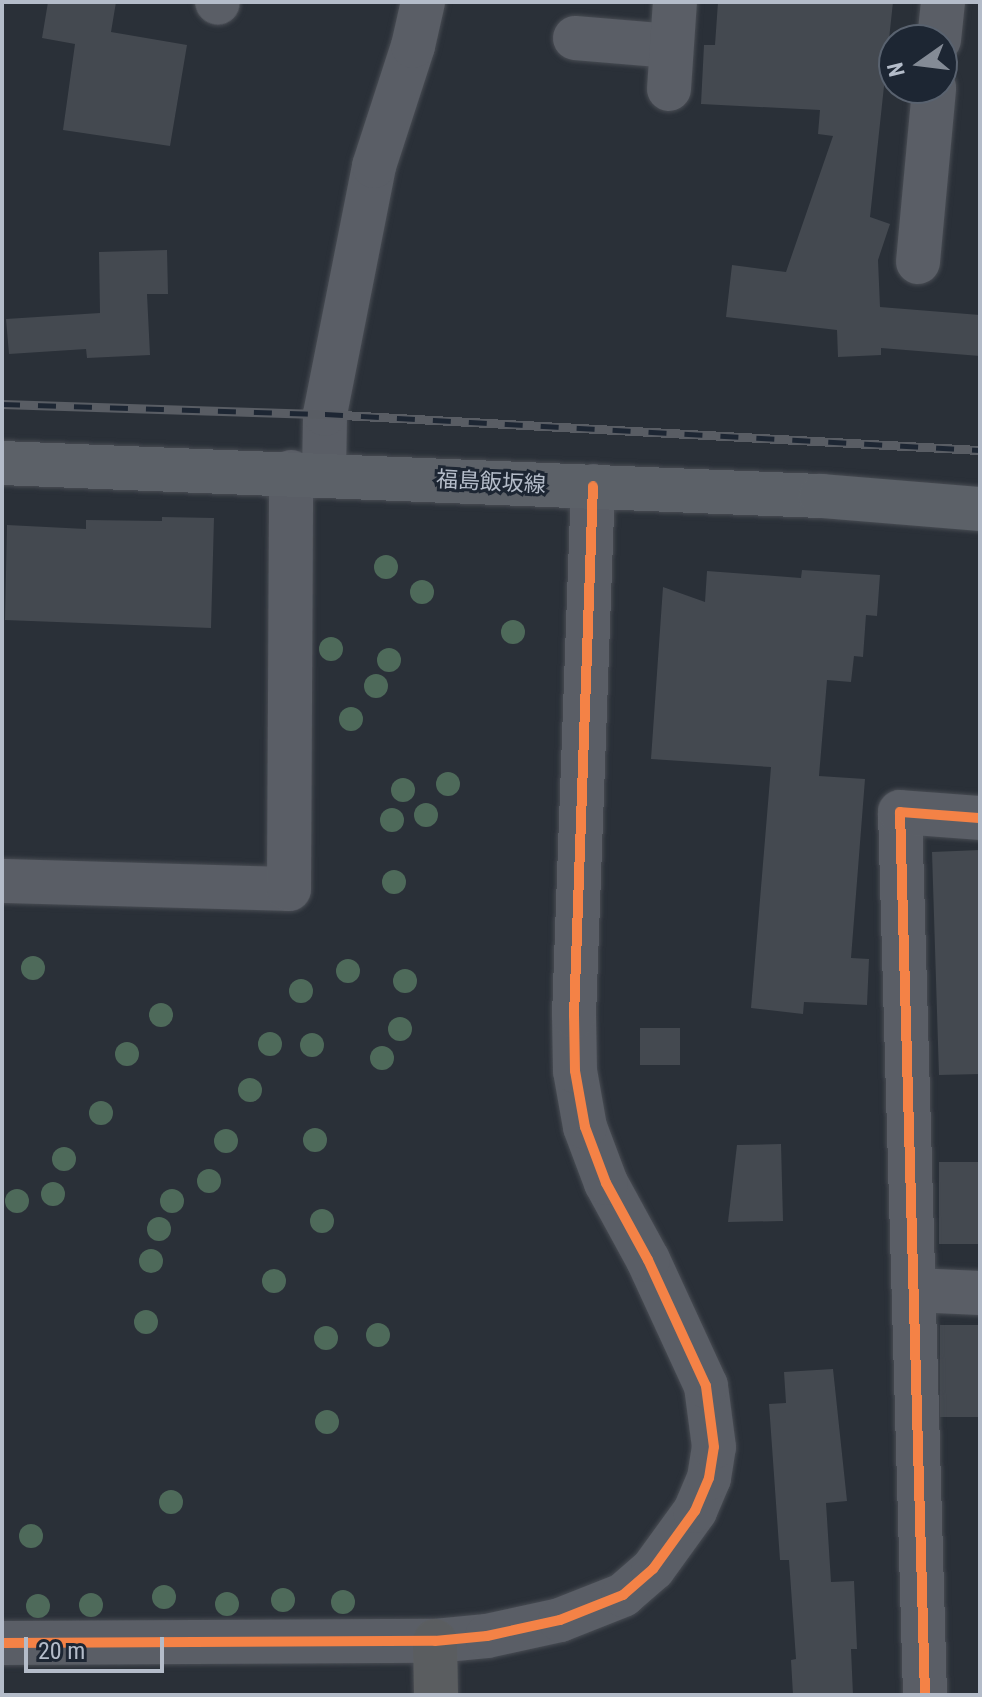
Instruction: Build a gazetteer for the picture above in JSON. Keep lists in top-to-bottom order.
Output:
{
  "streets": {
    "main road": ["福島飯坂線"]
  },
  "scale_bar": "20 m",
  "north": "left"
}
